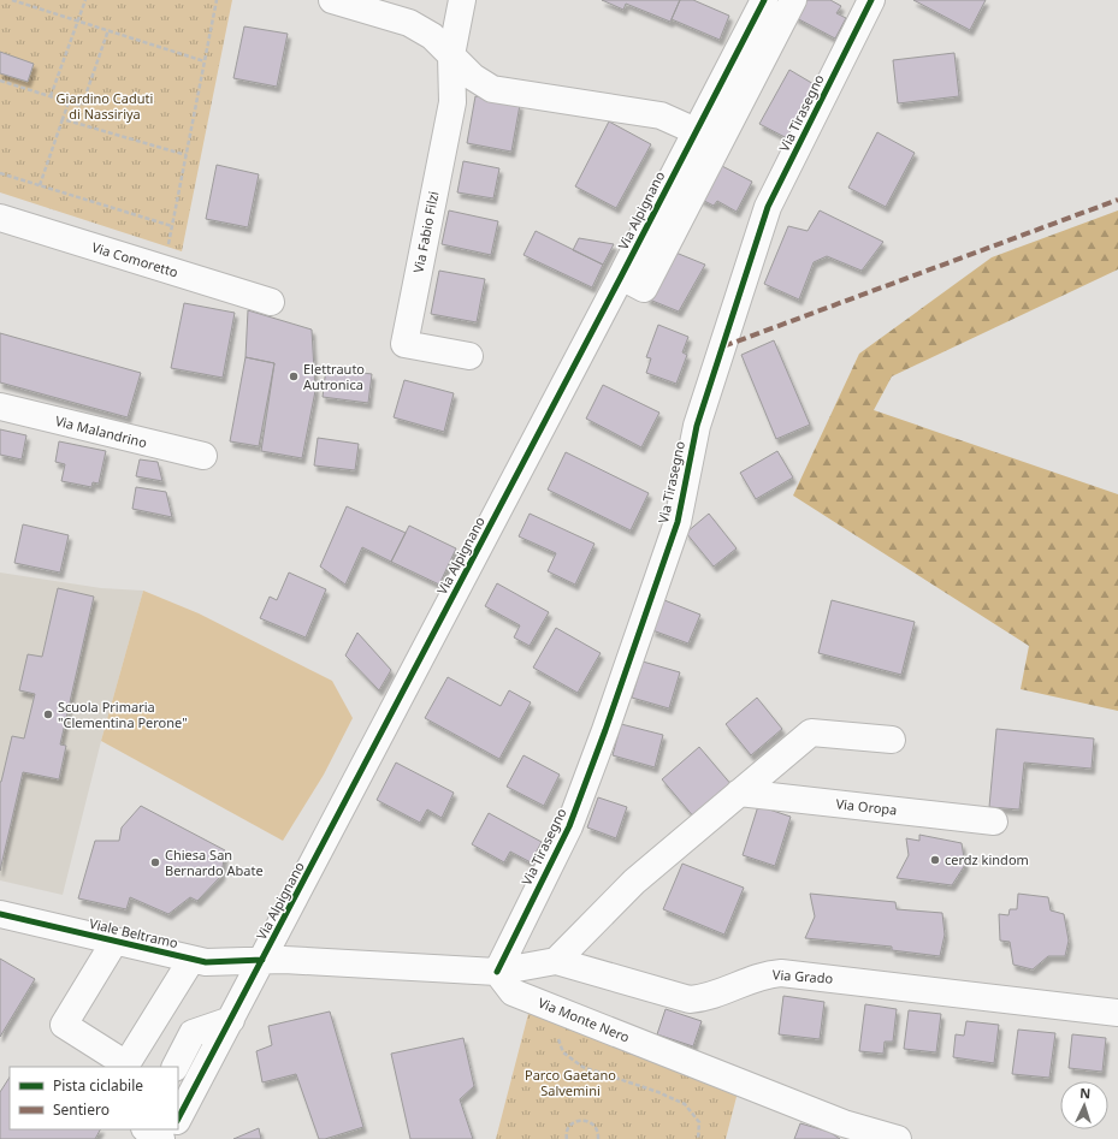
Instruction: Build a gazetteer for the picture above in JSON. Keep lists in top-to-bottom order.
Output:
{
  "streets": {
    "street": [
      "Via Tirasegno",
      "Via Alpignano",
      "Via Fabio Filzi",
      "Via Comoretto",
      "Via Malandrino",
      "Via Oropa",
      "Viale Beltramo",
      "Via Grado",
      "Via Monte Nero"
    ]
  },
  "crossings": [
    ["Via Tirasegno", "Via Grado"],
    ["Via Tirasegno", "Via Monte Nero"],
    ["Via Alpignano", "Viale Beltramo"],
    ["Via Grado", "Via Monte Nero"]
  ],
  "parks": ["Giardino Caduti di Nassiriya", "Parco Gaetano Salvemini"],
  "places": [
    "Elettrauto Autronica",
    "Scuola Primaria \"Clementina Perone\"",
    "cerdz kindom",
    "Chiesa San Bernardo Abate"
  ],
  "legend": ["Pista ciclabile", "Sentiero"],
  "north": "top"
}
